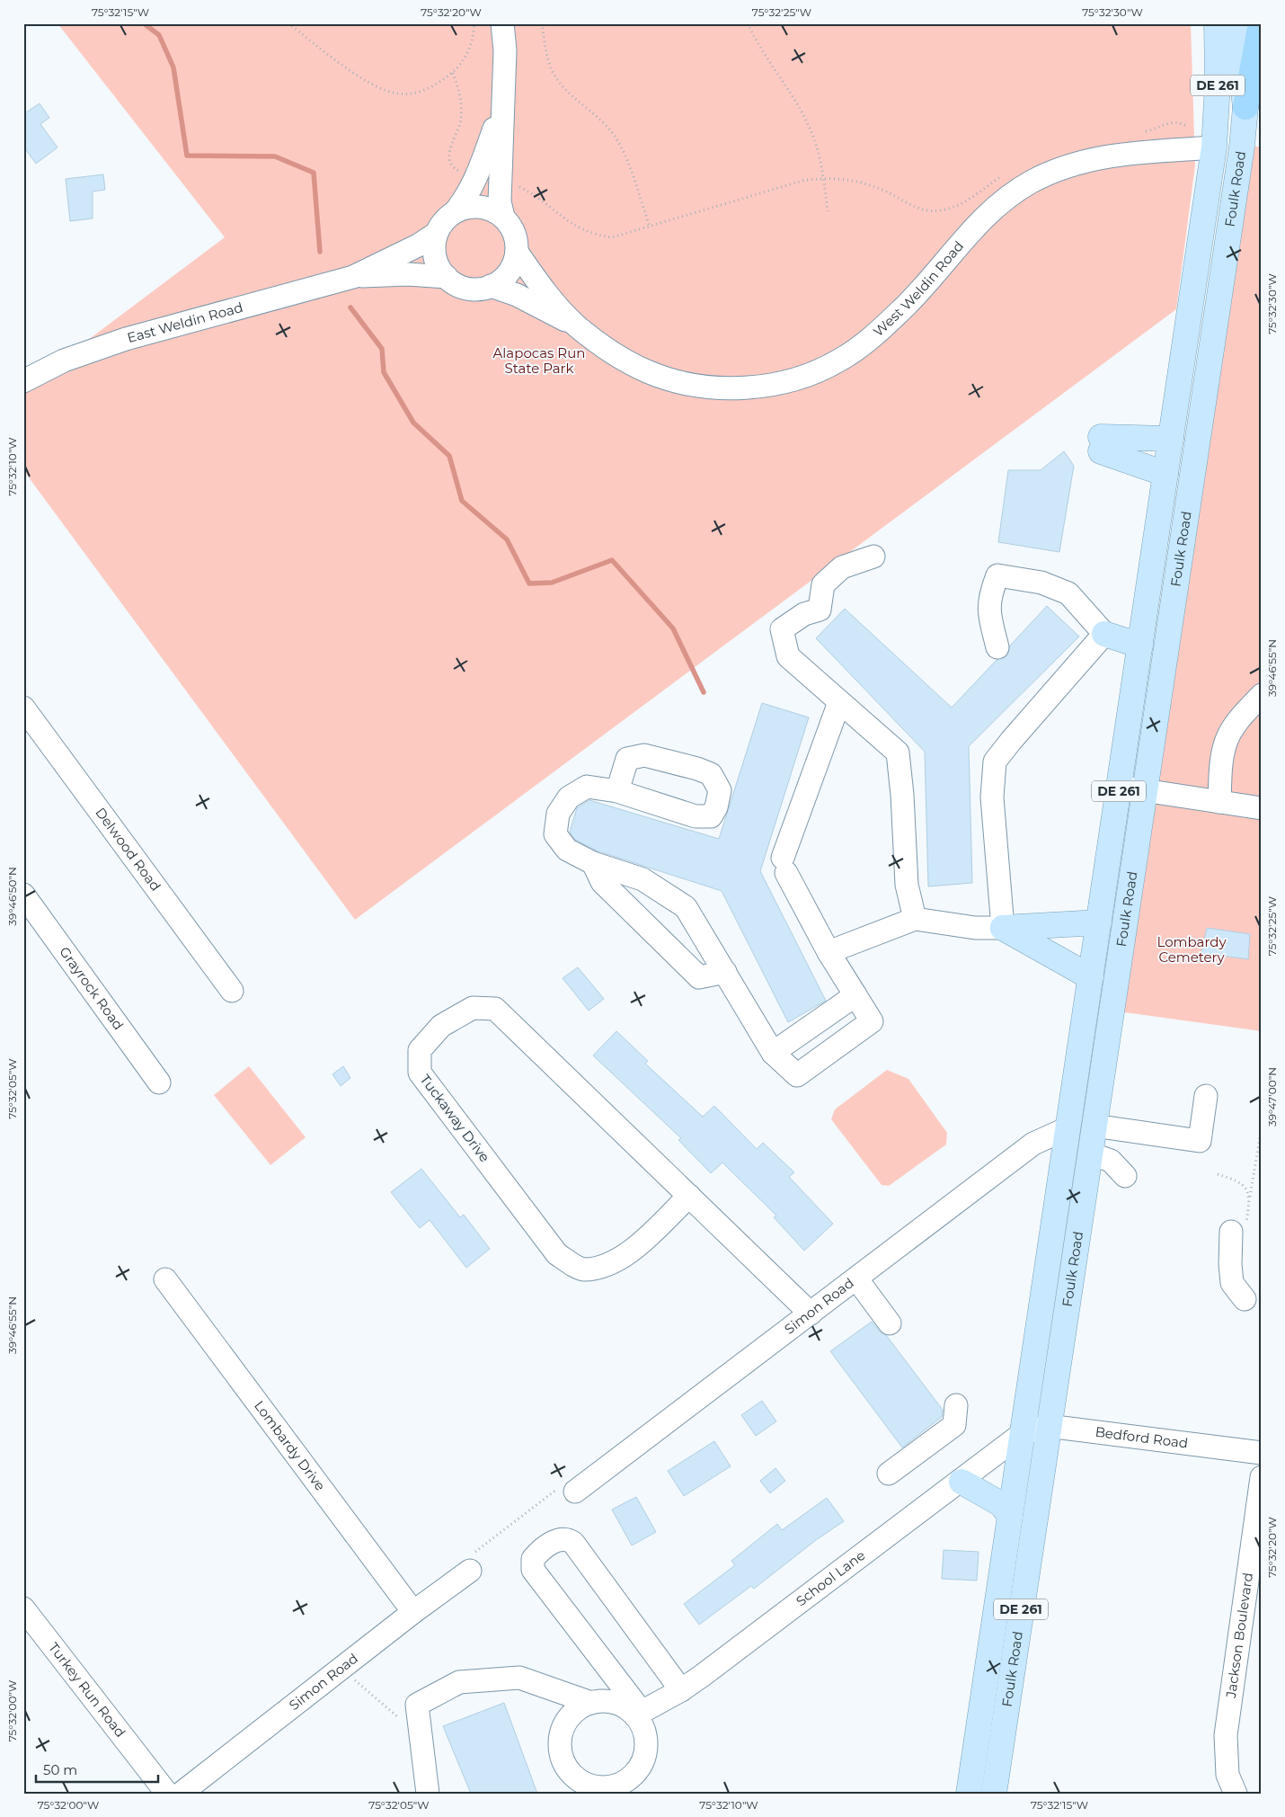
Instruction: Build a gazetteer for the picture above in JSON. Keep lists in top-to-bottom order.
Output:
{
  "streets": {
    "main road": ["DE 261", "Foulk Road", "West Weldin Road"],
    "street": [
      "East Weldin Road",
      "Delwood Road",
      "Grayrock Road",
      "Tuckaway Drive",
      "Simon Road",
      "Bedford Road",
      "Lombardy Drive",
      "School Lane",
      "Jackson Boulevard",
      "Turkey Run Road"
    ]
  },
  "crossings": [
    ["Foulk Road", "West Weldin Road"],
    ["Foulk Road", "Simon Road"],
    ["Foulk Road", "Bedford Road"],
    ["Foulk Road", "School Lane"],
    ["West Weldin Road", "East Weldin Road"],
    ["Tuckaway Drive", "Simon Road"],
    ["Simon Road", "Lombardy Drive"],
    ["Bedford Road", "School Lane"]
  ],
  "parks": ["Alapocas Run State Park", "Lombardy Cemetery"],
  "scale_bar": "50 m",
  "coordinates": [
    "75°32'15\"W",
    "75°32'20\"W",
    "75°32'25\"W",
    "75°32'30\"W",
    "75°32'10\"W",
    "39°46'55\"N",
    "39°46'50\"N",
    "75°32'05\"W",
    "39°47'00\"N",
    "75°32'00\"W"
  ]
}
